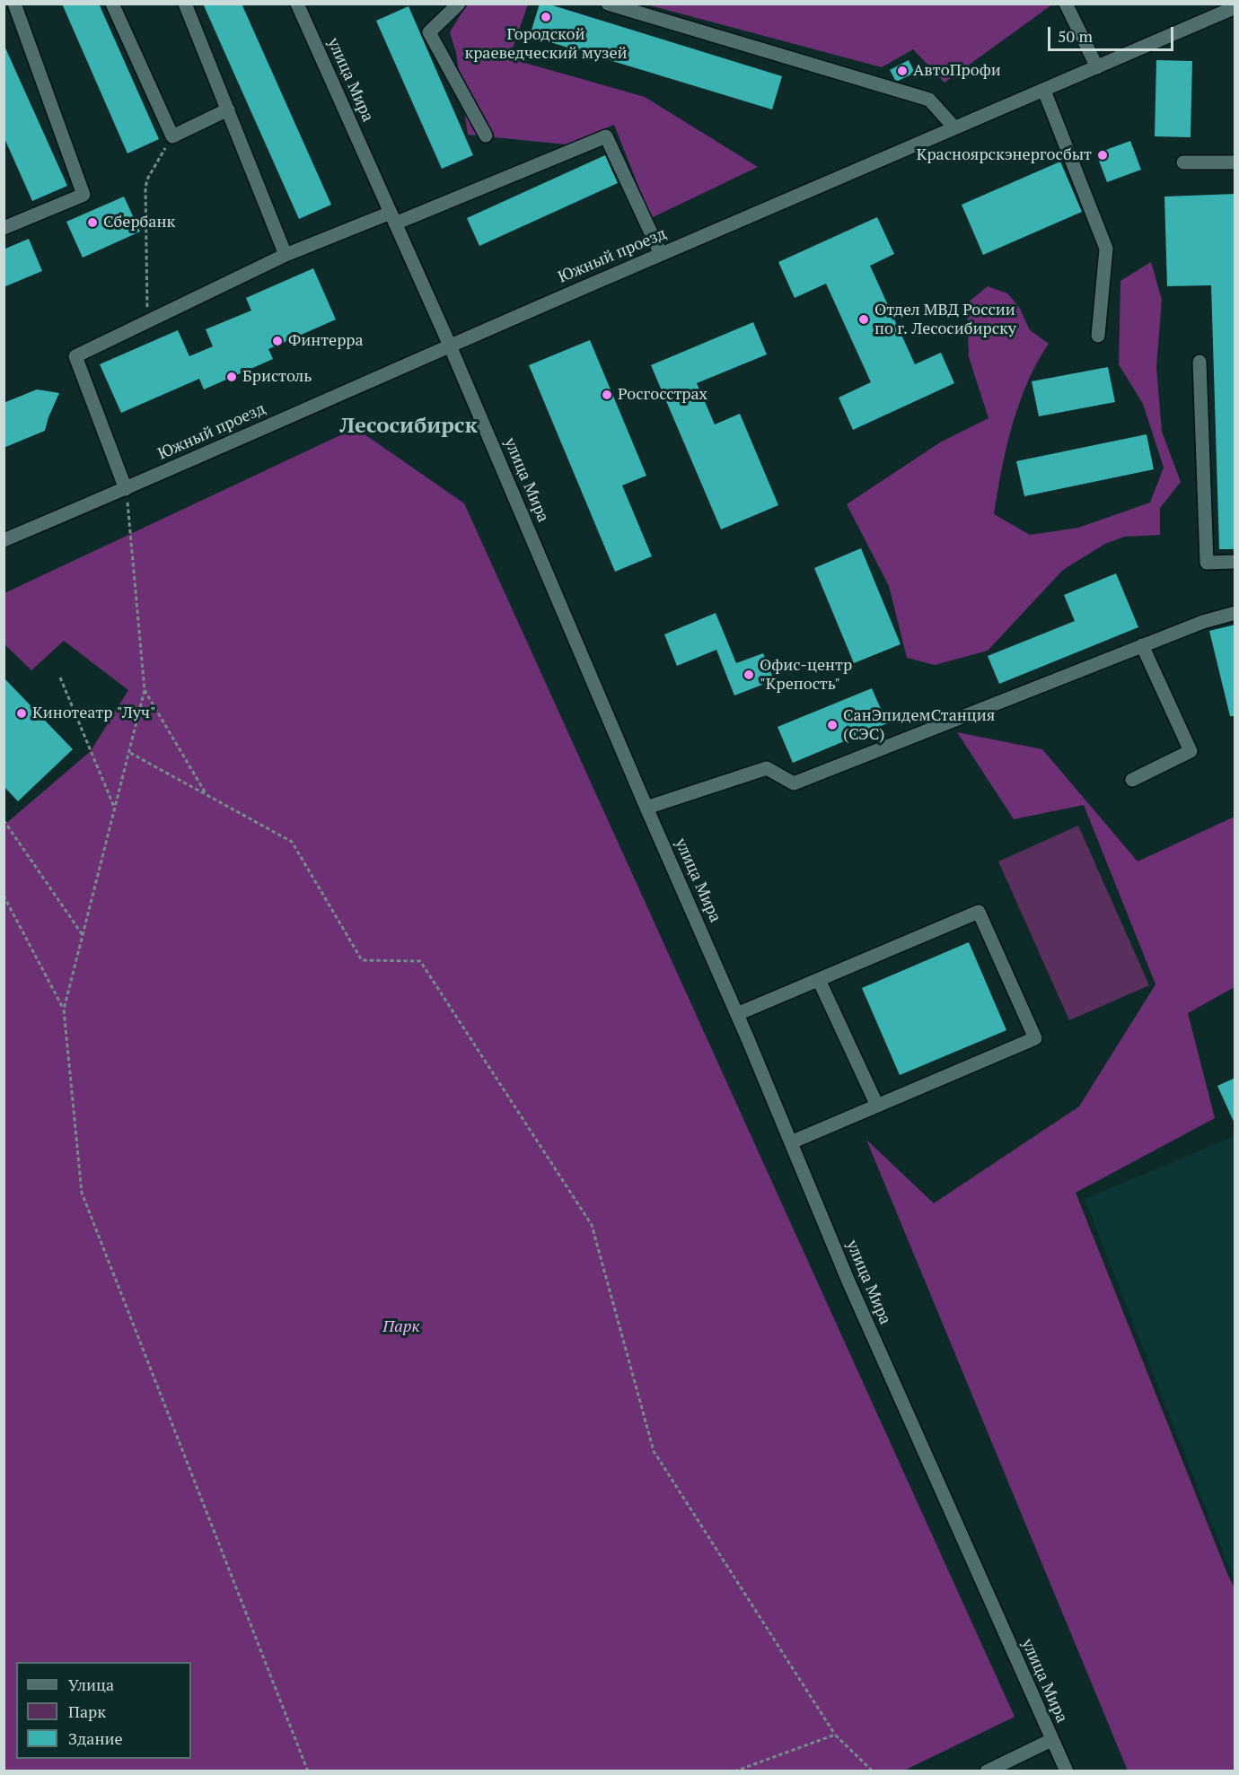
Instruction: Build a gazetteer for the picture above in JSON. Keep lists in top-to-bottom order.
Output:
{
  "streets": {
    "street": ["улица Мира", "Южный проезд"]
  },
  "crossings": [
    ["улица Мира", "Южный проезд"]
  ],
  "districts": ["Лесосибирск"],
  "parks": ["Парк"],
  "places": [
    "Городской краеведческий музей",
    "АвтоПрофи",
    "Красноярскэнергосбыт",
    "Сбербанк",
    "Отдел МВД России по г. Лесосибирску",
    "Финтерра",
    "Бристоль",
    "Росгосстрах",
    "Офис-центр \"Крепость\"",
    "Кинотеатр \"Луч\"",
    "СанЭпидемСтанция (СЭС)"
  ],
  "legend": ["Улица", "Парк", "Здание"],
  "scale_bar": "50 m"
}
